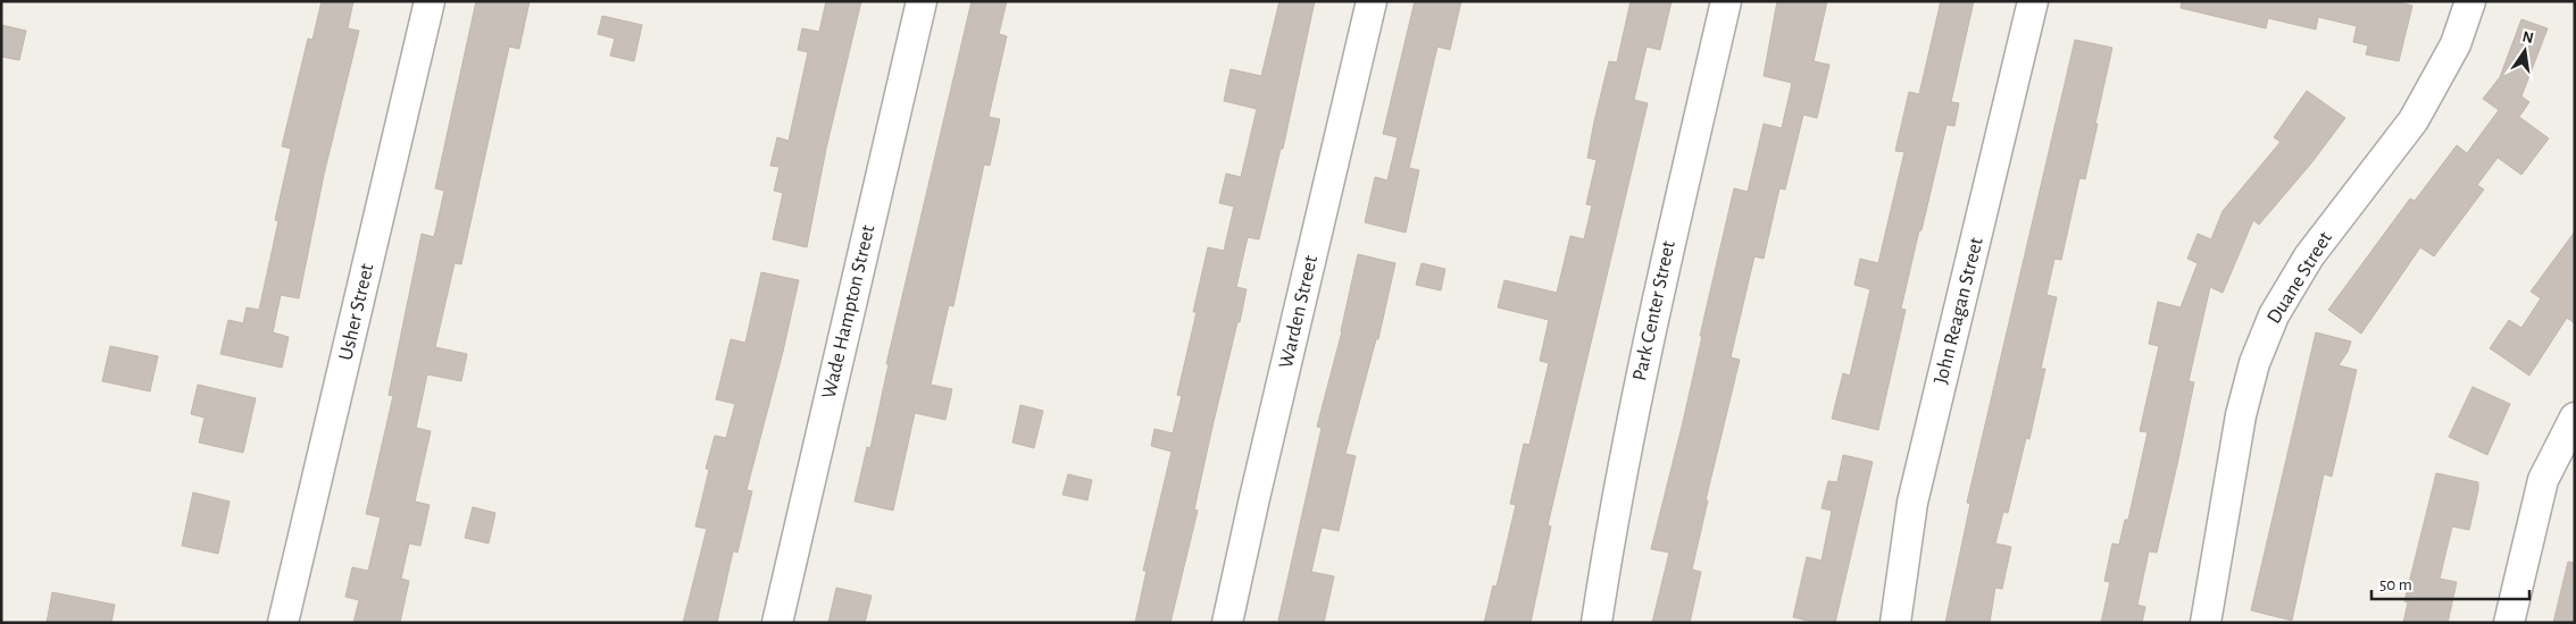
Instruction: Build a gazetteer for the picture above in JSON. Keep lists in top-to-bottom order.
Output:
{
  "streets": {
    "street": [
      "Duane Street",
      "Park Center Street",
      "John Reagan Street",
      "Usher Street",
      "Wade Hampton Street",
      "Warden Street"
    ]
  },
  "scale_bar": "50 m",
  "north": "top"
}
